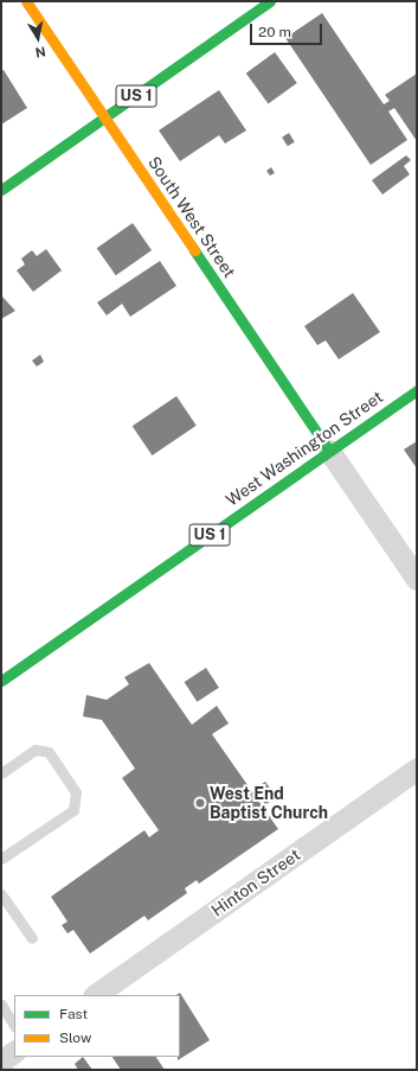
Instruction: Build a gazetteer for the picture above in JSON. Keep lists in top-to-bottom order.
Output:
{
  "streets": {
    "main road": ["US 1", "South West Street", "West Washington Street"],
    "street": ["Hinton Street"]
  },
  "crossings": [
    ["US 1", "South West Street"],
    ["South West Street", "West Washington Street"]
  ],
  "places": ["West End Baptist Church"],
  "legend": ["Fast", "Slow"],
  "scale_bar": "20 m",
  "north": "bottom"
}
